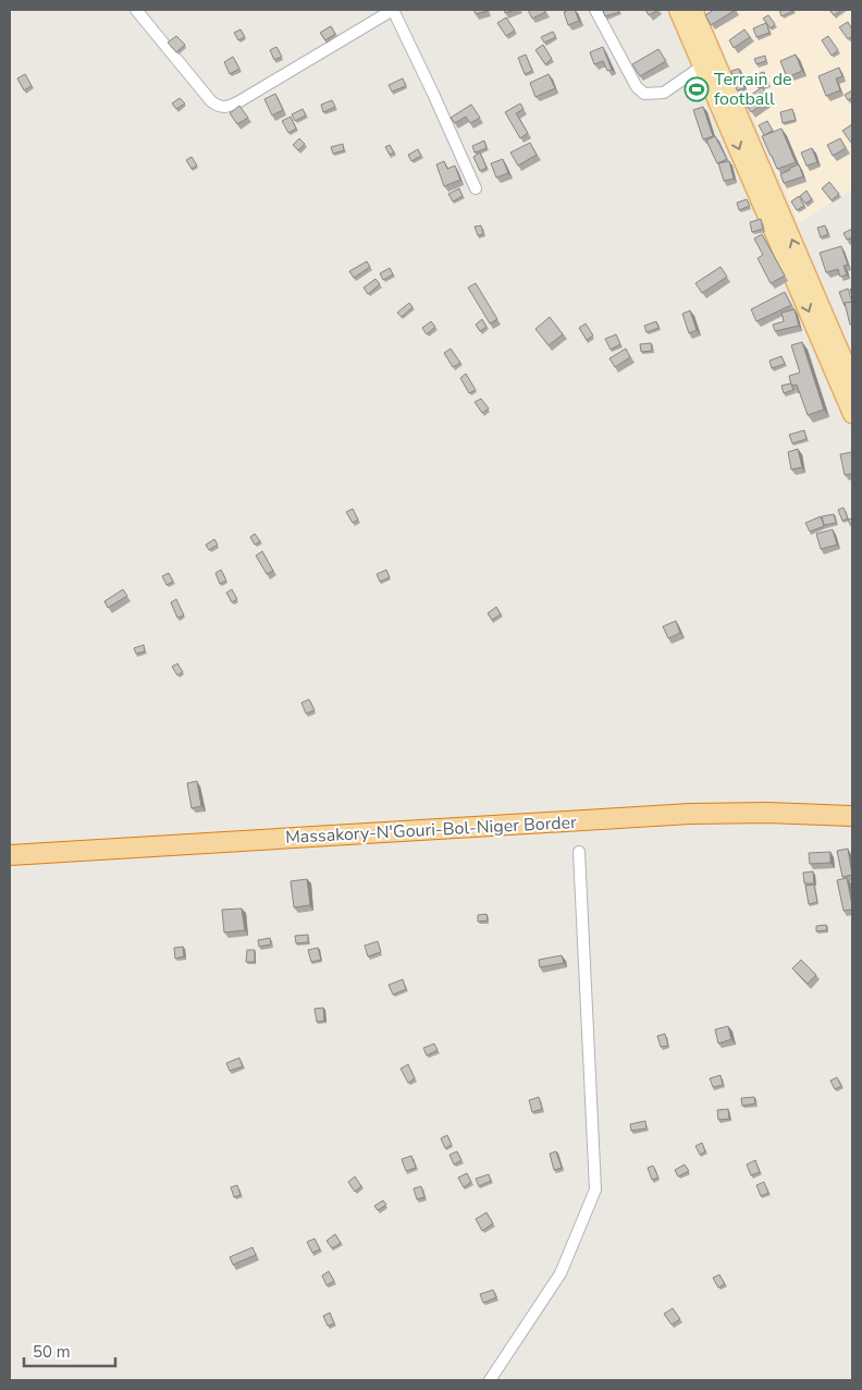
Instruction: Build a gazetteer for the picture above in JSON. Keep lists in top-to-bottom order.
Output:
{
  "streets": {
    "highway": ["Massakory-N'Gouri-Bol-Niger Border"]
  },
  "places": {
    "sports": ["Terrain de football"]
  },
  "scale_bar": "50 m"
}
